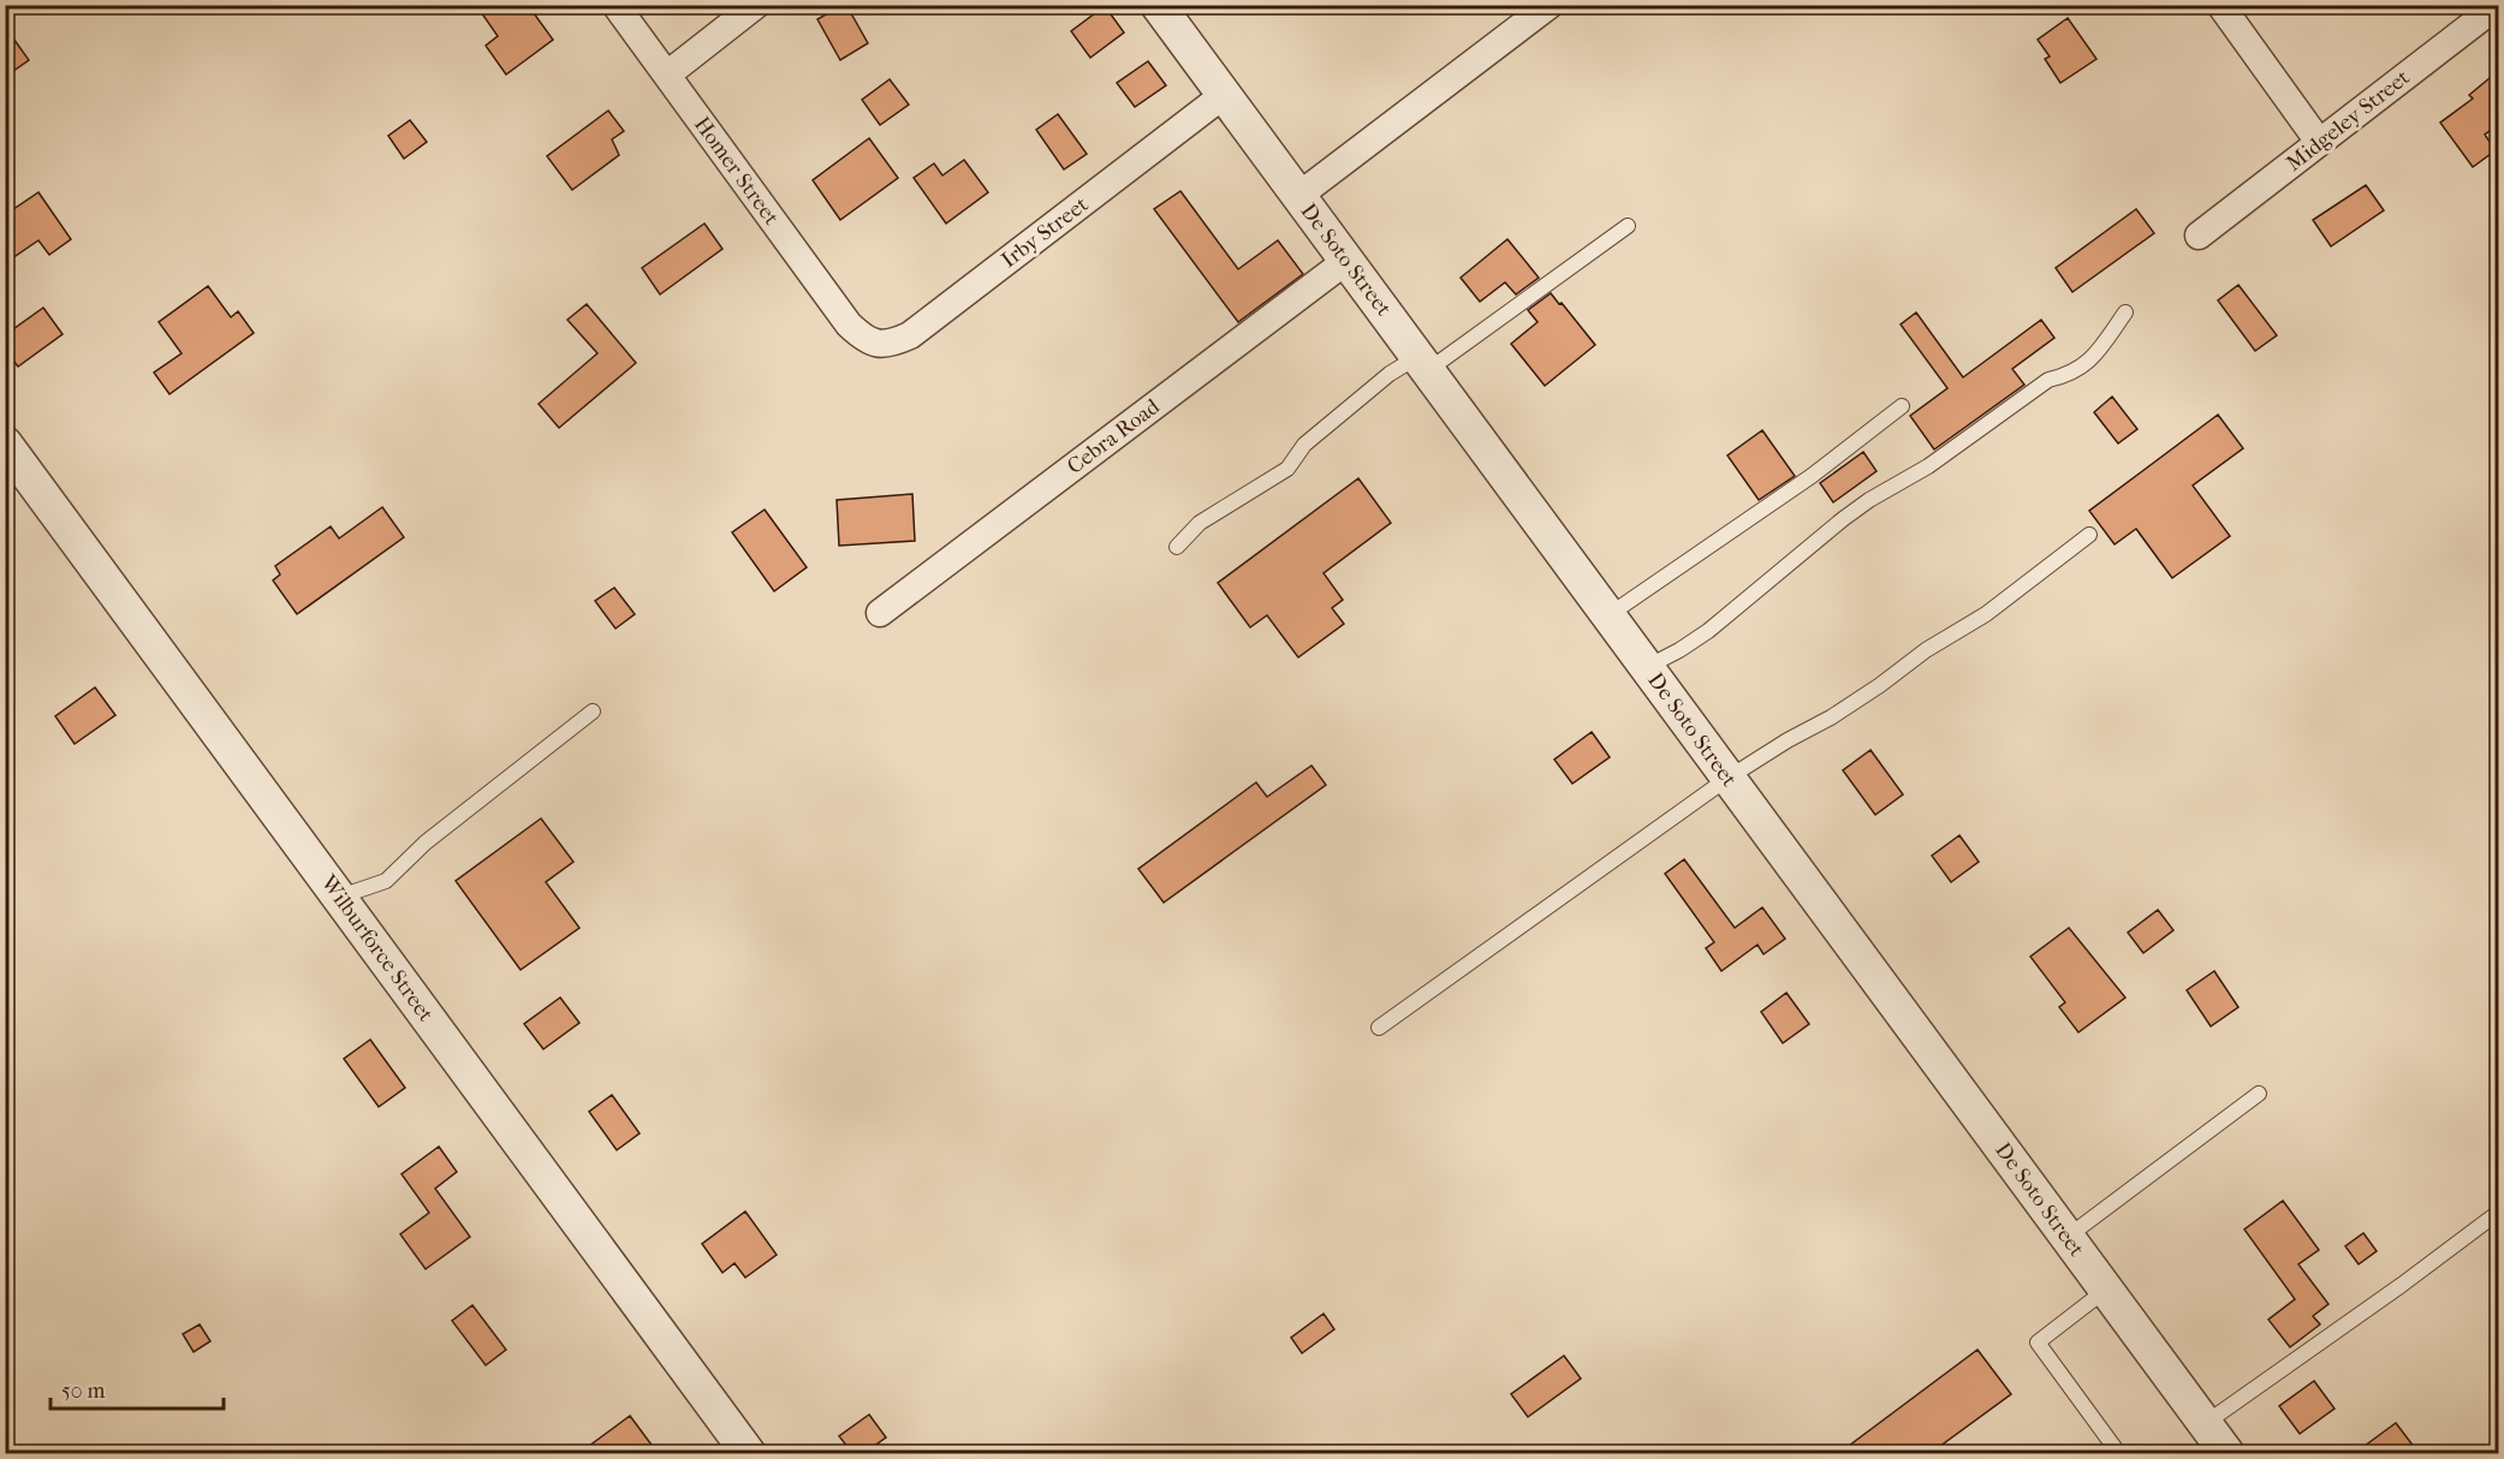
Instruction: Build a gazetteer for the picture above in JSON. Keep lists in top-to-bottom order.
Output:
{
  "streets": {
    "street": [
      "Midgeley Street",
      "Homer Street",
      "Irby Street",
      "De Soto Street",
      "Cebra Road",
      "Wilburforce Street"
    ]
  },
  "crossings": [
    ["Homer Street", "Irby Street"],
    ["Irby Street", "De Soto Street"],
    ["De Soto Street", "Cebra Road"]
  ],
  "scale_bar": "50 m"
}
